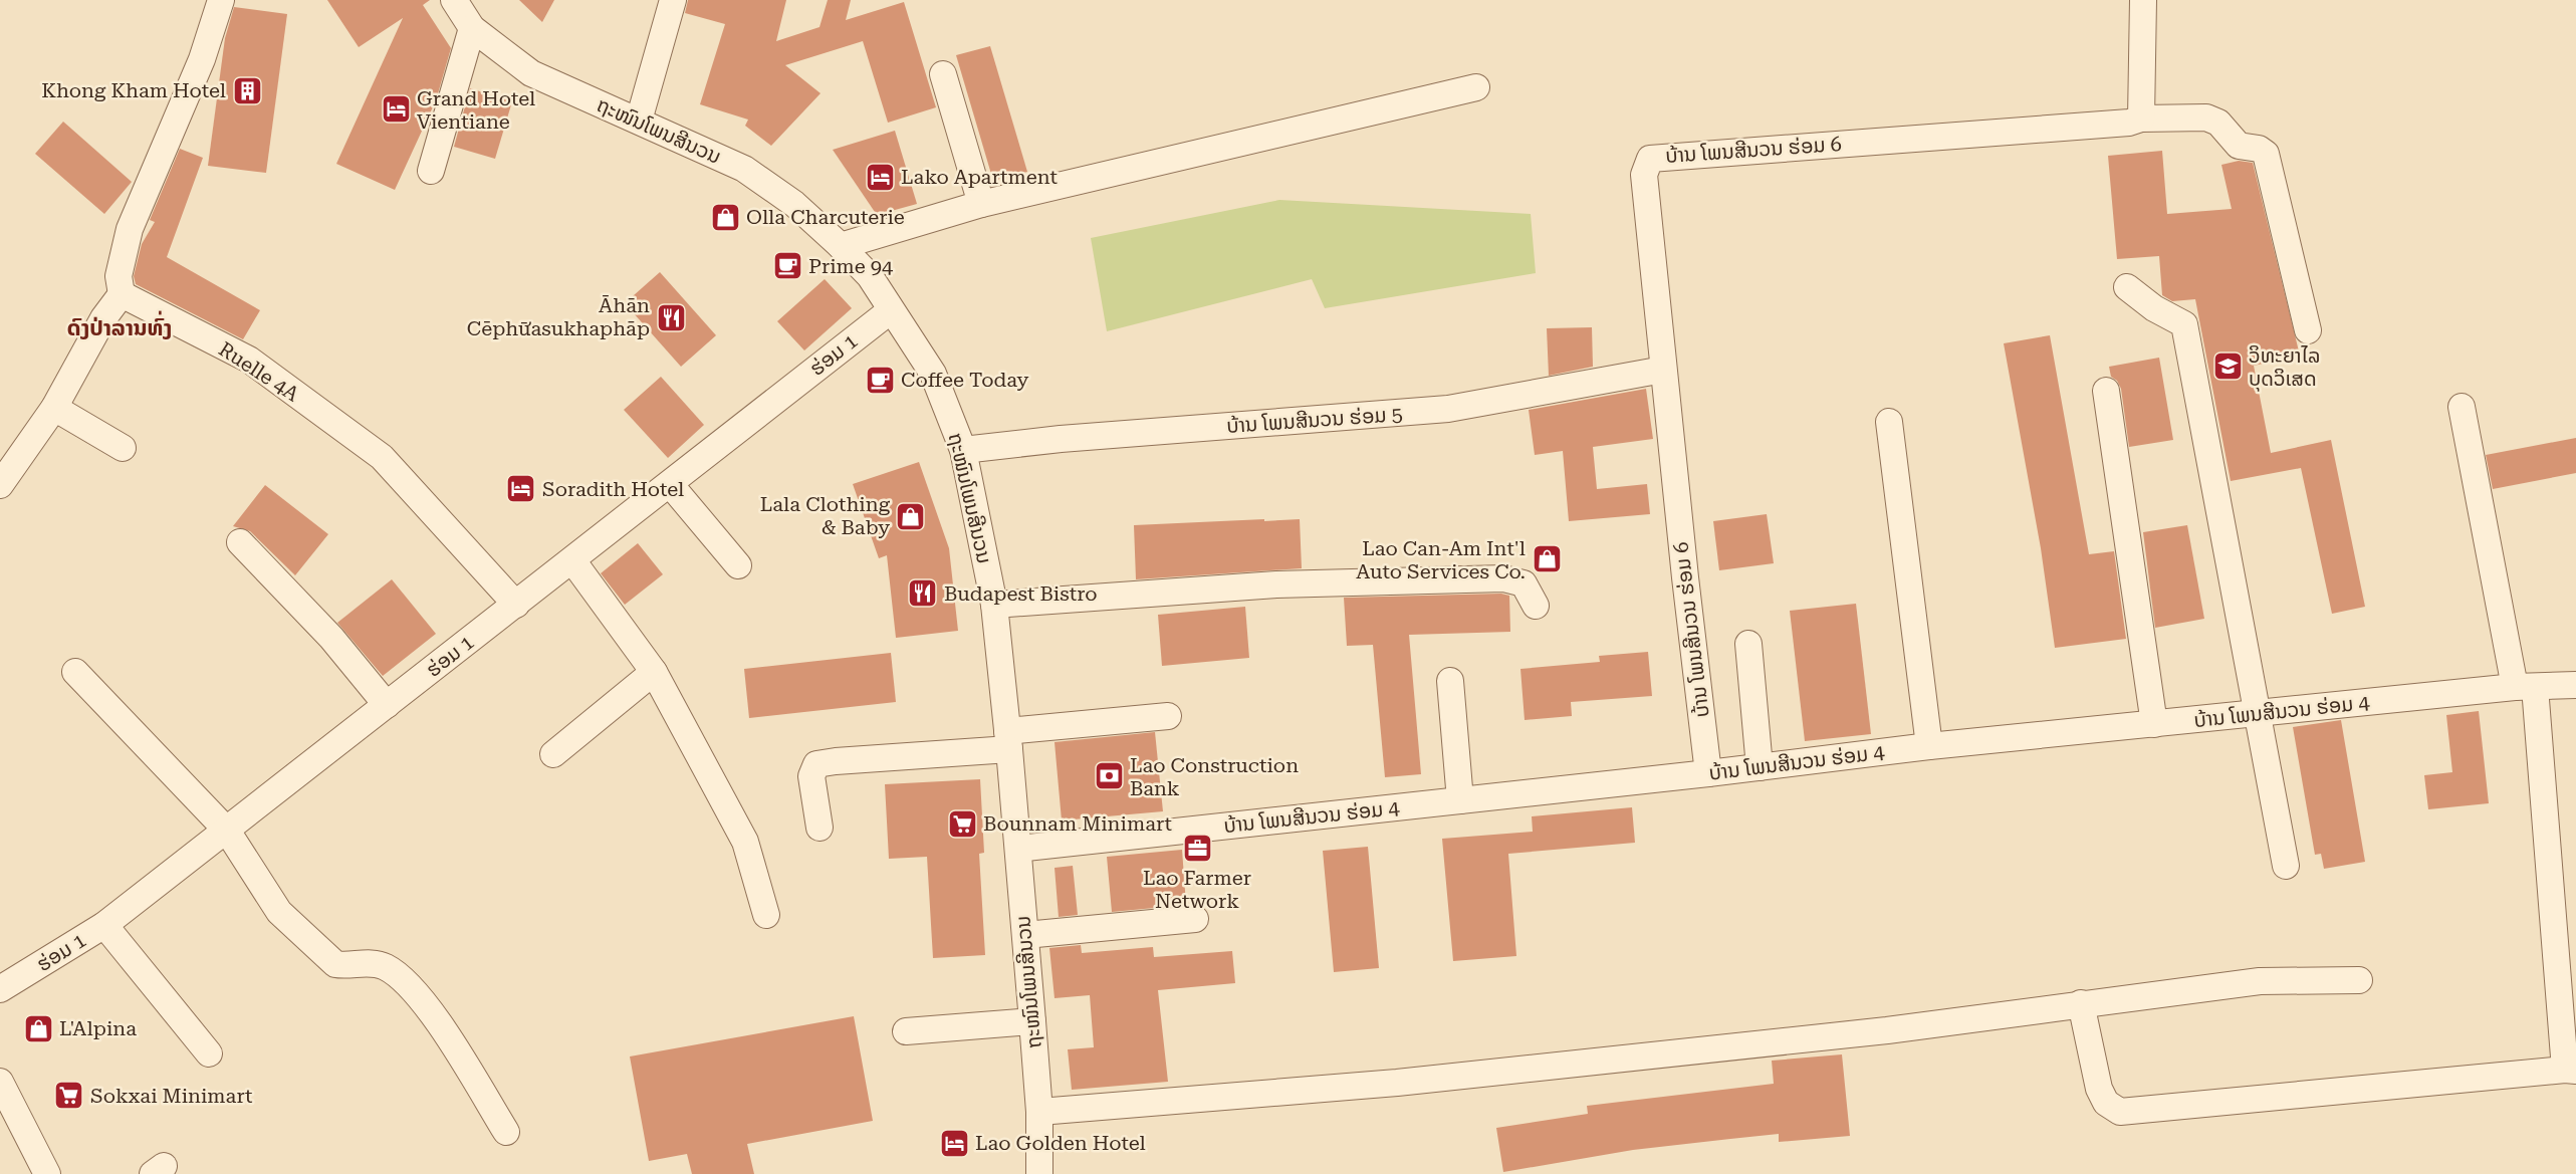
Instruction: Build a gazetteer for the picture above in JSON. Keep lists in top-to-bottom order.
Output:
{
  "streets": {
    "street": [
      "ຖະໜົນໂພນສີນວນ",
      "ບ້ານ ໂພນສີນວນ ຮ່ອມ 6",
      "ຮ່ອມ 1",
      "Ruelle 4A",
      "ບ້ານ ໂພນສີນວນ ຮ່ອມ 5",
      "ບ້ານ ໂພນສີນວນ ຮ່ອມ 4"
    ]
  },
  "crossings": [
    ["ຖະໜົນໂພນສີນວນ", "ຮ່ອມ 1"],
    ["ຖະໜົນໂພນສີນວນ", "ບ້ານ ໂພນສີນວນ ຮ່ອມ 5"],
    ["ຖະໜົນໂພນສີນວນ", "ບ້ານ ໂພນສີນວນ ຮ່ອມ 4"],
    ["ບ້ານ ໂພນສີນວນ ຮ່ອມ 6", "ບ້ານ ໂພນສີນວນ ຮ່ອມ 5"],
    ["ບ້ານ ໂພນສີນວນ ຮ່ອມ 6", "ບ້ານ ໂພນສີນວນ ຮ່ອມ 4"],
    ["ຮ່ອມ 1", "Ruelle 4A"]
  ],
  "districts": ["ດົງປ່າລານທົ່ງ"],
  "places": {
    "building": ["Khong Kham Hotel"],
    "hotel": [
      "Grand Hotel Vientiane",
      "Lako Apartment",
      "Soradith Hotel",
      "Lao Golden Hotel"
    ],
    "shop": [
      "Olla Charcuterie",
      "Lala Clothing & Baby",
      "Lao Can-Am Int'l Auto Services Co.",
      "L'Alpina"
    ],
    "cafe": ["Prime 94", "Coffee Today"],
    "restaurant": ["Āhān Cēphư̄asukhaphāp", "Budapest Bistro"],
    "school or university": ["ວິທະຍາໄລ ບຸດວິເສດ"],
    "bank": ["Lao Construction Bank"],
    "supermarket": ["Bounnam Minimart", "Sokxai Minimart"],
    "office": ["Lao Farmer Network"]
  }
}
